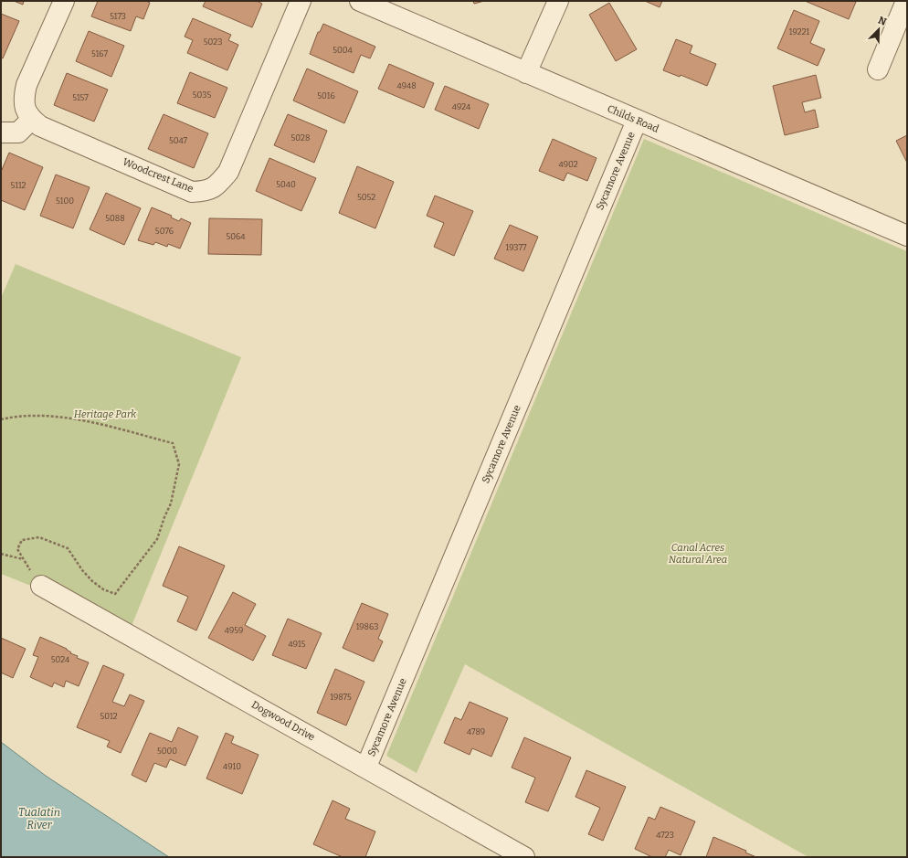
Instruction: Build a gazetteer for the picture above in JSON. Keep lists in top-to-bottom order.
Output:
{
  "streets": {
    "street": [
      "Childs Road",
      "Sycamore Avenue",
      "Woodcrest Lane",
      "Dogwood Drive"
    ]
  },
  "crossings": [
    ["Childs Road", "Sycamore Avenue"],
    ["Sycamore Avenue", "Dogwood Drive"]
  ],
  "water": ["Tualatin River"],
  "parks": ["Heritage Park", "Canal Acres Natural Area"],
  "house_numbers": [
    "5173",
    "19221",
    "5023",
    "5004",
    "5167",
    "4948",
    "5035",
    "5016",
    "5157",
    "4924",
    "5028",
    "5047",
    "4902",
    "5040",
    "5112",
    "5052",
    "5100",
    "5088",
    "5076",
    "5064",
    "19377",
    "19863",
    "4959",
    "4915",
    "5024",
    "19875",
    "5012",
    "4789",
    "5000",
    "4910",
    "4723"
  ],
  "north": "top right"
}
